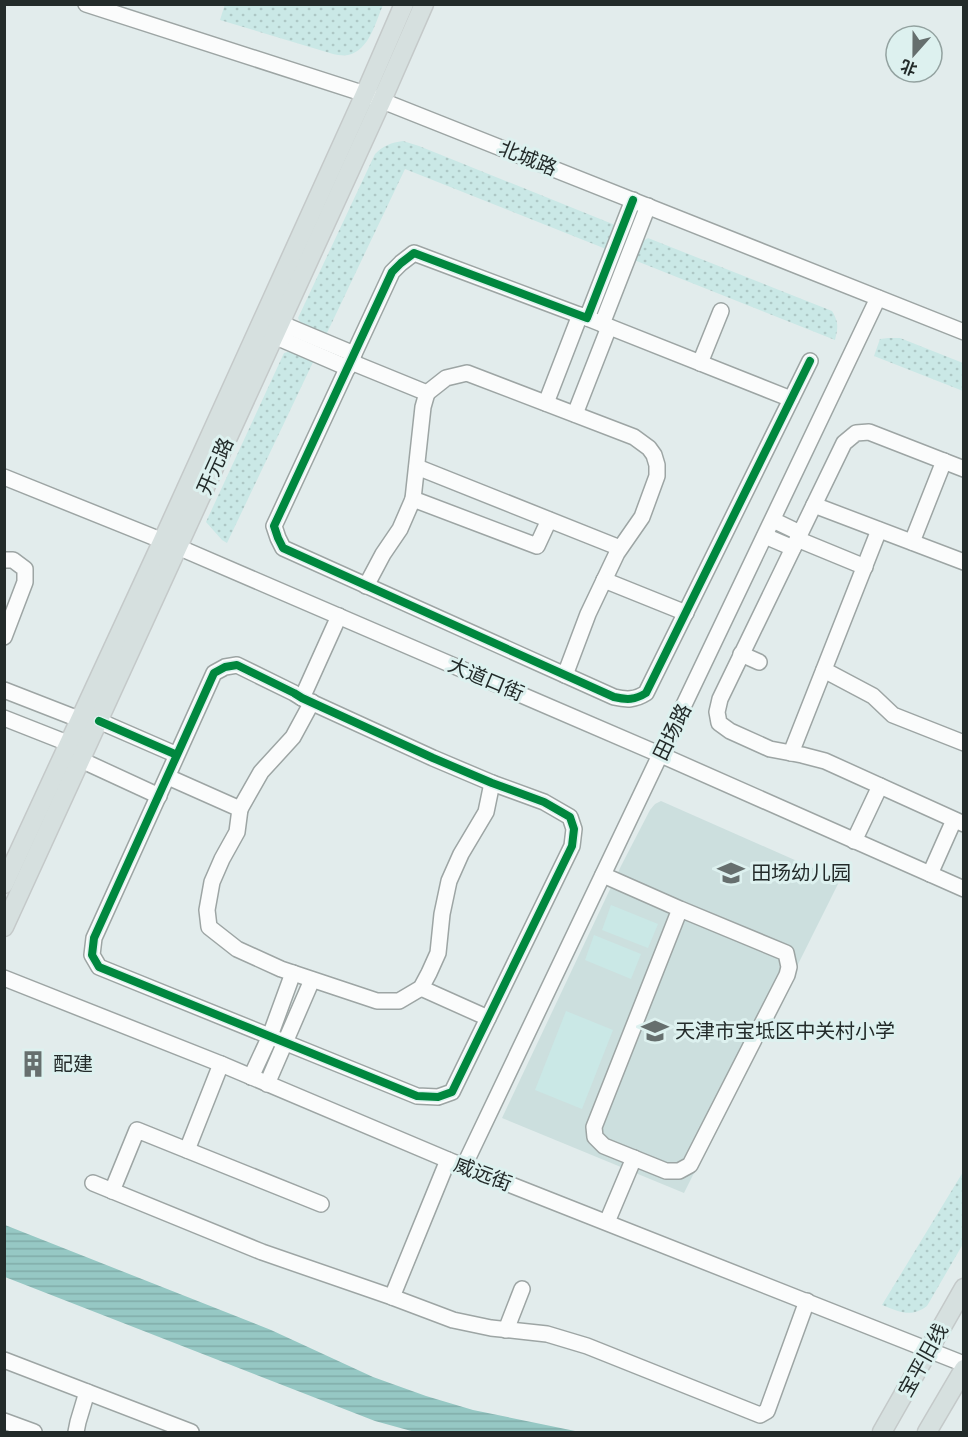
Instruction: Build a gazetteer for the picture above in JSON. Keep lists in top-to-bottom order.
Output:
{
  "streets": {
    "main road": ["开元路", "宝平旧线"],
    "street": [
      "北城路",
      "大道口街",
      "田场路",
      "威远街"
    ]
  },
  "crossings": [
    ["北城路", "开元路"],
    ["北城路", "田场路"],
    ["开元路", "大道口街"],
    ["大道口街", "田场路"],
    ["田场路", "威远街"],
    ["威远街", "宝平旧线"]
  ],
  "places": {
    "school or university": ["田场幼儿园", "天津市宝坻区中关村小学"],
    "building": ["配建"]
  },
  "north": "bottom"
}
